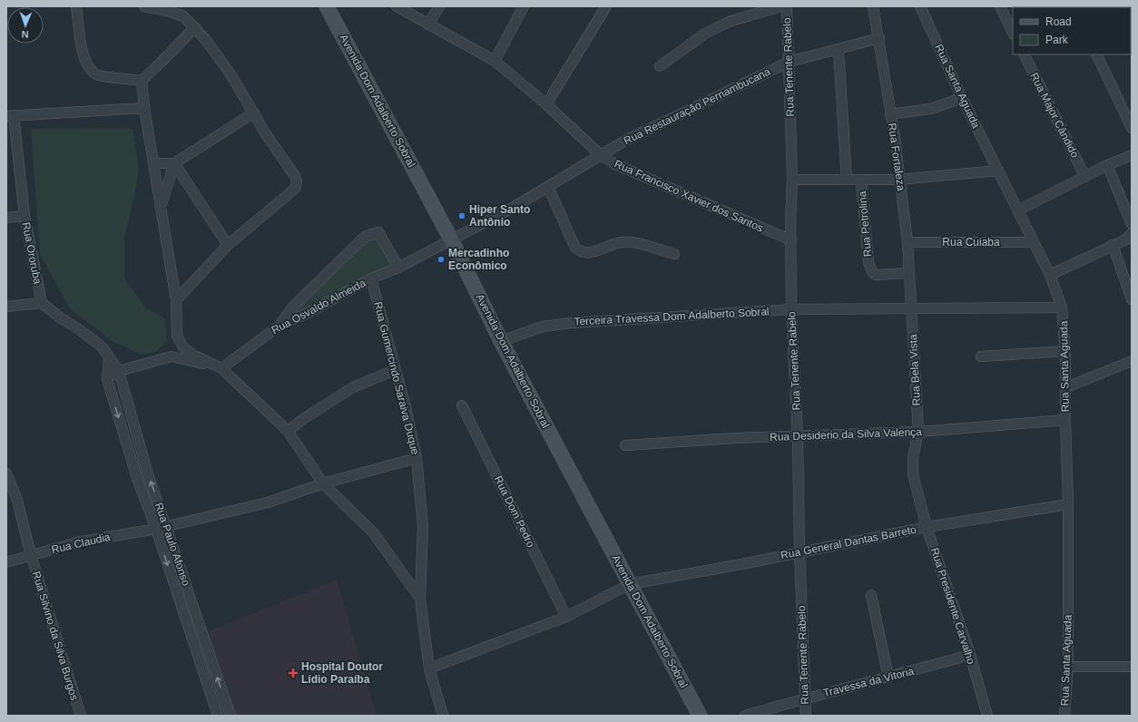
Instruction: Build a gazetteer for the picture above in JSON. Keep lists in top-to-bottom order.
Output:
{
  "streets": {
    "main road": ["Avenida Dom Adalberto Sobral"],
    "street": [
      "Rua Tenente Rabelo",
      "Rua Santa Aguada",
      "Rua Restauração Pernambucana",
      "Rua Major Cândido",
      "Rua Fortaleza",
      "Rua Francisco Xavier dos Santos",
      "Rua Petrolina",
      "Rua Cuiaba",
      "Rua Ororuba",
      "Rua Osvaldo Almeida",
      "Terceira Travessa Dom Adalberto Sobral",
      "Rua Bela Vista",
      "Rua Gumercindo Saraiva Duque",
      "Rua Desiderio da Silva Valença",
      "Rua Dom Pedro",
      "Rua General Dantas Barreto",
      "Rua Claudia",
      "Rua Paulo Afonso",
      "Rua Presidente Carvalho",
      "Rua Silvino da Silva Burgos",
      "Travessa da Vitoria"
    ]
  },
  "crossings": [
    ["Rua Tenente Rabelo", "Rua Restauração Pernambucana"],
    ["Rua Tenente Rabelo", "Rua Francisco Xavier dos Santos"],
    ["Rua Tenente Rabelo", "Terceira Travessa Dom Adalberto Sobral"],
    ["Rua Tenente Rabelo", "Rua Desiderio da Silva Valença"],
    ["Rua Tenente Rabelo", "Rua General Dantas Barreto"],
    ["Rua Tenente Rabelo", "Travessa da Vitoria"],
    ["Rua Santa Aguada", "Rua Cuiaba"],
    ["Rua Santa Aguada", "Terceira Travessa Dom Adalberto Sobral"],
    ["Rua Santa Aguada", "Rua Desiderio da Silva Valença"],
    ["Rua Santa Aguada", "Rua General Dantas Barreto"],
    ["Avenida Dom Adalberto Sobral", "Rua Osvaldo Almeida"],
    ["Avenida Dom Adalberto Sobral", "Terceira Travessa Dom Adalberto Sobral"],
    ["Avenida Dom Adalberto Sobral", "Rua General Dantas Barreto"],
    ["Rua Restauração Pernambucana", "Rua Fortaleza"],
    ["Rua Restauração Pernambucana", "Rua Francisco Xavier dos Santos"],
    ["Rua Restauração Pernambucana", "Rua Osvaldo Almeida"],
    ["Rua Fortaleza", "Rua Petrolina"],
    ["Rua Fortaleza", "Rua Cuiaba"],
    ["Rua Fortaleza", "Terceira Travessa Dom Adalberto Sobral"],
    ["Rua Fortaleza", "Rua Bela Vista"],
    ["Rua Osvaldo Almeida", "Rua Gumercindo Saraiva Duque"],
    ["Terceira Travessa Dom Adalberto Sobral", "Rua Bela Vista"],
    ["Rua Bela Vista", "Rua Desiderio da Silva Valença"],
    ["Rua Bela Vista", "Rua Presidente Carvalho"],
    ["Rua Gumercindo Saraiva Duque", "Rua General Dantas Barreto"],
    ["Rua Gumercindo Saraiva Duque", "Rua Claudia"],
    ["Rua Desiderio da Silva Valença", "Rua Presidente Carvalho"],
    ["Rua Dom Pedro", "Rua General Dantas Barreto"],
    ["Rua General Dantas Barreto", "Rua Presidente Carvalho"],
    ["Rua Claudia", "Rua Paulo Afonso"],
    ["Rua Claudia", "Rua Silvino da Silva Burgos"],
    ["Rua Presidente Carvalho", "Travessa da Vitoria"]
  ],
  "places": {
    "other": ["Hiper Santo Antônio", "Mercadinho Econômico"],
    "health": ["Hospital Doutor Lídio Paraíba"]
  },
  "legend": ["Road", "Park"],
  "north": "bottom"
}
